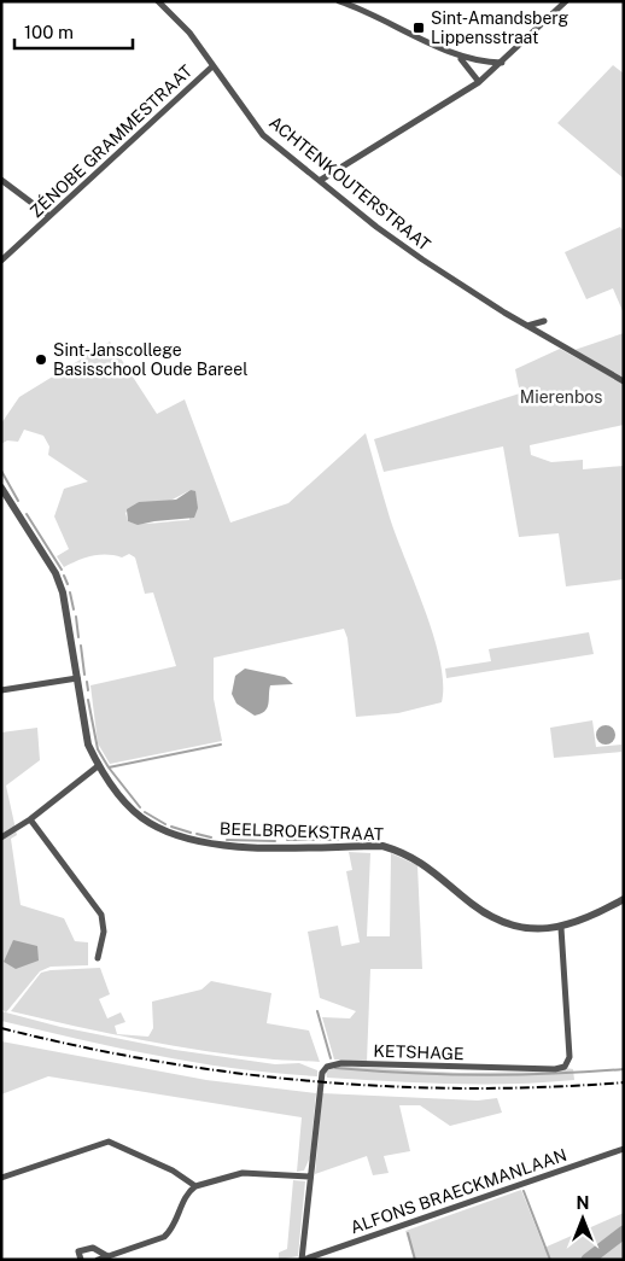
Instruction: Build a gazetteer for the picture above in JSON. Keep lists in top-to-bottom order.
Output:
{
  "streets": {
    "street": [
      "ZÉNOBE GRAMMESTRAAT",
      "ACHTENKOUTERSTRAAT",
      "BEELBROEKSTRAAT",
      "KETSHAGE",
      "ALFONS BRAECKMANLAAN"
    ]
  },
  "crossings": [
    ["ZÉNOBE GRAMMESTRAAT", "ACHTENKOUTERSTRAAT"],
    ["BEELBROEKSTRAAT", "KETSHAGE"],
    ["KETSHAGE", "ALFONS BRAECKMANLAAN"]
  ],
  "parks": ["Mierenbos"],
  "places": {
    "transit": ["Sint-Amandsberg Lippensstraat"],
    "other": ["Sint-Janscollege Basisschool Oude Bareel"]
  },
  "scale_bar": "100 m",
  "north": "top"
}
